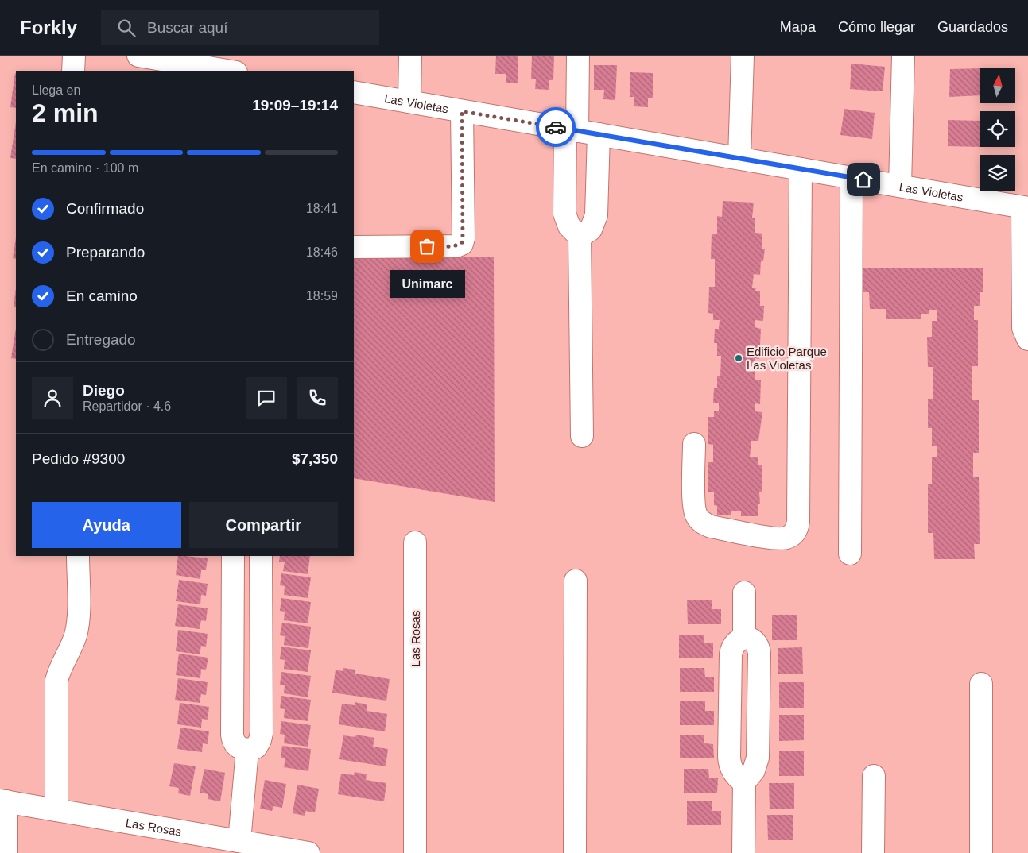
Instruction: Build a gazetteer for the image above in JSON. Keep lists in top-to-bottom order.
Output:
{
  "streets": {
    "street": ["Las Violetas", "Las Rosas"]
  },
  "places": ["Unimarc", "Edificio Parque Las Violetas"],
  "north": "top",
  "page": {
    "header": "Forkly",
    "search": "Buscar aquí",
    "nav": ["Mapa", "Cómo llegar", "Guardados"],
    "heading": ["2 min", "Llega en", "19:09–19:14"],
    "panel": [
      "Diego",
      "Repartidor · 4.6",
      "Pedido #9300",
      "$7,350"
    ],
    "bar": "En camino · 100 m",
    "list": [
      ["Confirmado", "18:41"],
      ["Preparando", "18:46"],
      ["En camino", "18:59"],
      "Entregado"
    ],
    "bubble": "Unimarc",
    "buttons": ["Ayuda", "Compartir"]
  }
}
